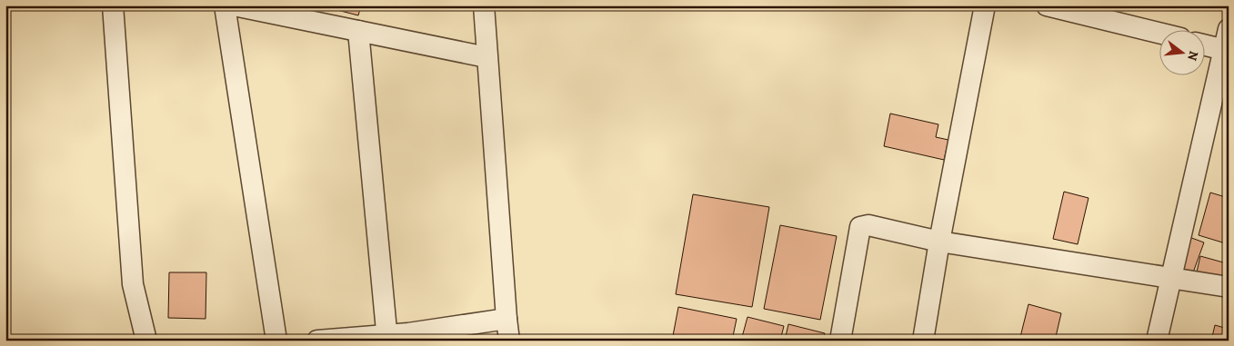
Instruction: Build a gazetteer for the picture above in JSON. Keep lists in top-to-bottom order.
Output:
{
  "north": "right"
}
